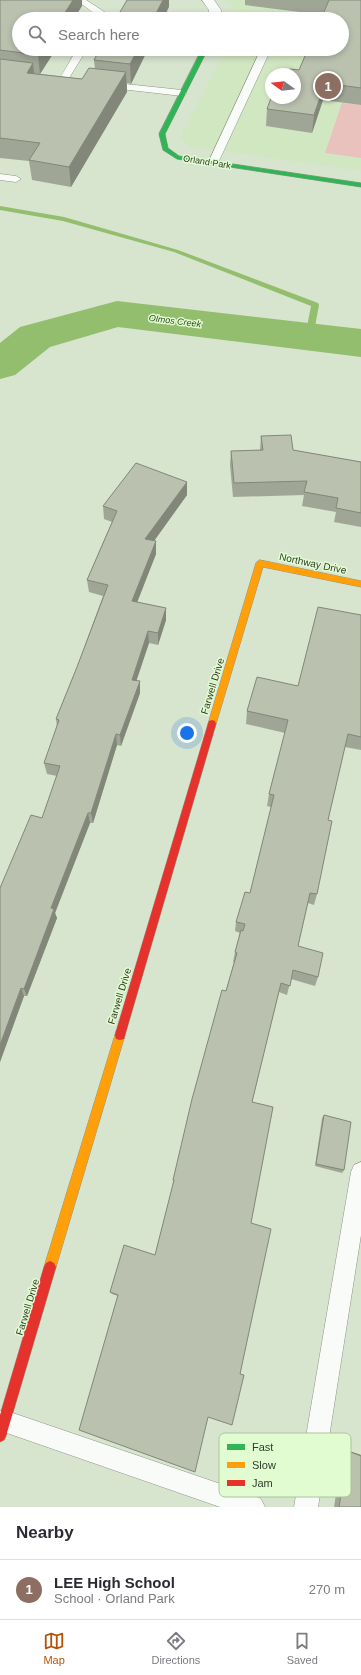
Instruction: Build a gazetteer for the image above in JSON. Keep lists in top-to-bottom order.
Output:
{
  "streets": {
    "street": ["Orland Park", "Northway Drive", "Farwell Drive"]
  },
  "crossings": [
    ["Northway Drive", "Farwell Drive"]
  ],
  "water": ["Olmos Creek"],
  "legend": ["Fast", "Slow", "Jam"],
  "north": "left",
  "page": {
    "search": "Search here",
    "pins": "1",
    "heading": "Nearby",
    "list": [
      {
        "mark": "1",
        "name": "LEE High School",
        "note": "School · Orland Park",
        "value": "270 m"
      }
    ],
    "nav": ["Map", "Directions", "Saved"]
  }
}
